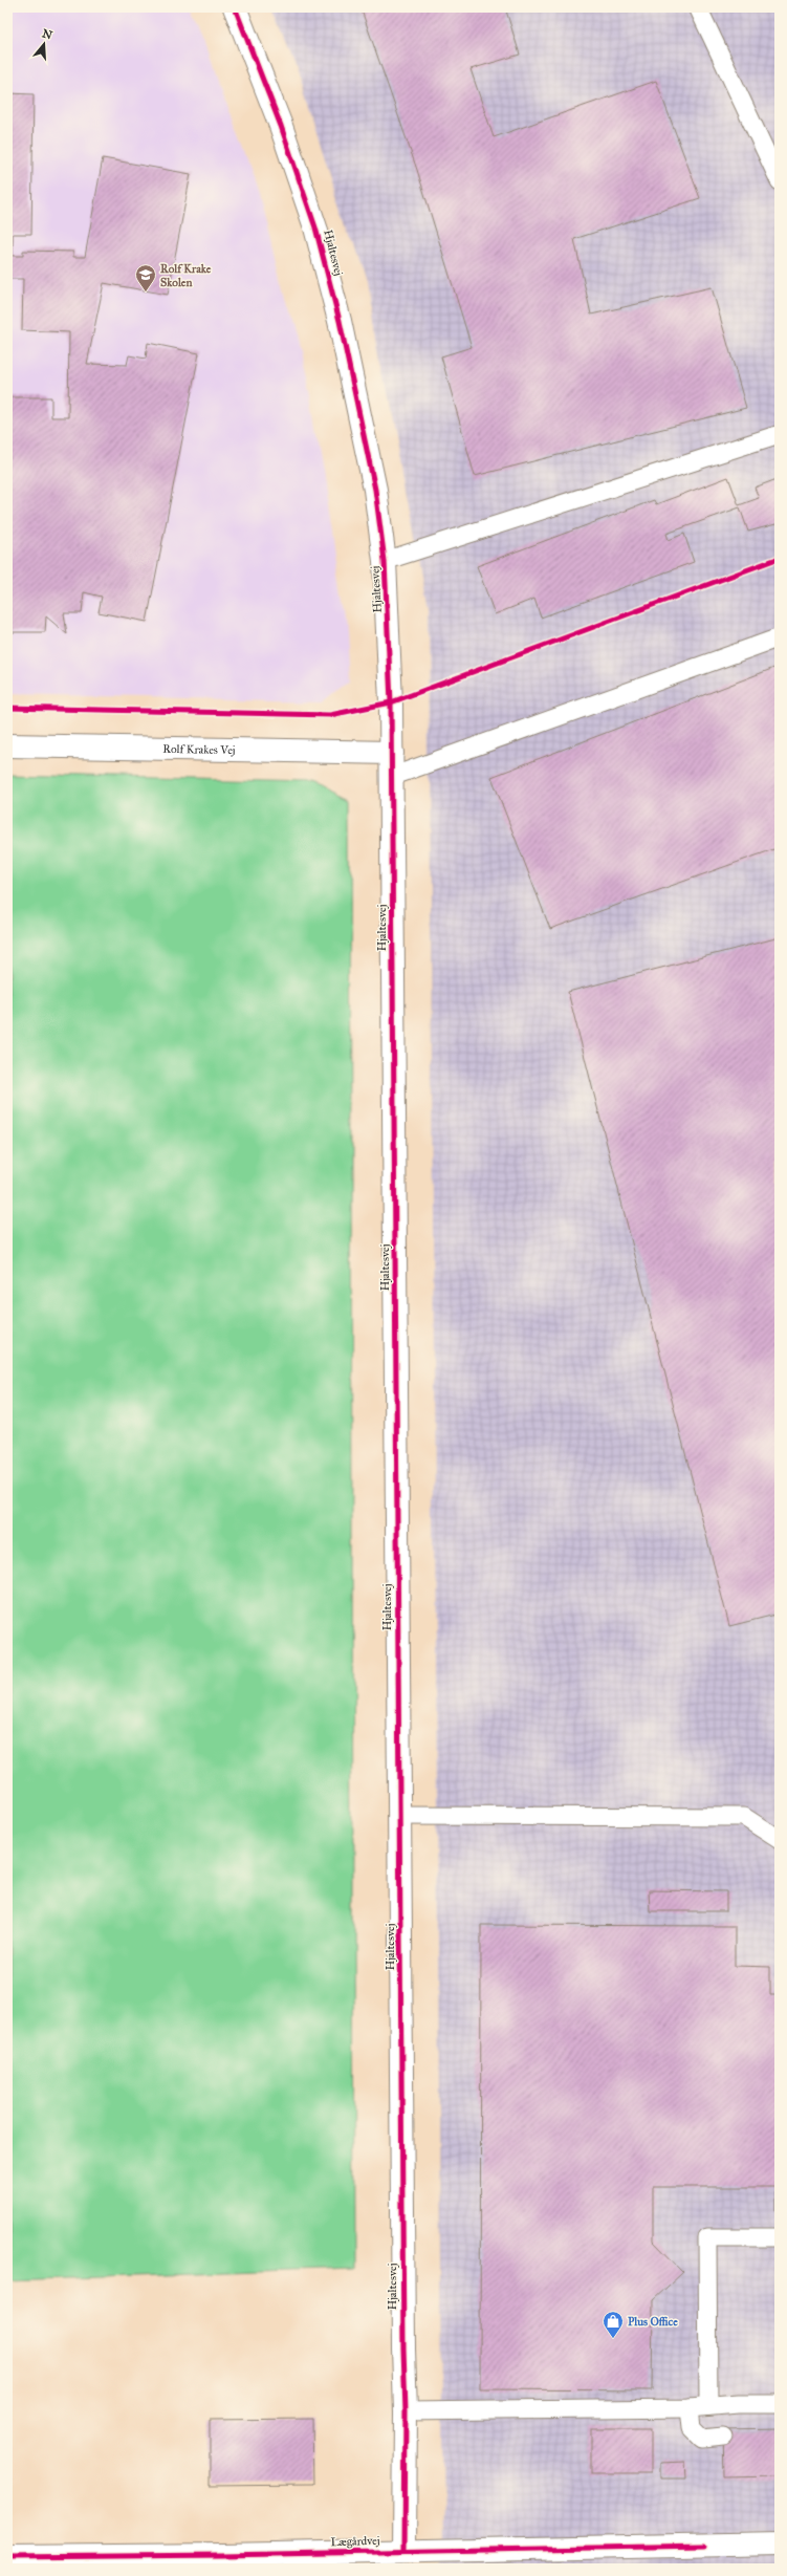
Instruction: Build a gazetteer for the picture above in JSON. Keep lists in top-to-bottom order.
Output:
{
  "streets": {
    "street": ["Hjaltesvej", "Rolf Krakes Vej", "Lægårdvej"]
  },
  "crossings": [
    ["Hjaltesvej", "Rolf Krakes Vej"],
    ["Hjaltesvej", "Lægårdvej"]
  ],
  "places": {
    "school or university": ["Rolf Krake Skolen"],
    "shop": ["Plus Office"]
  },
  "north": "top"
}
